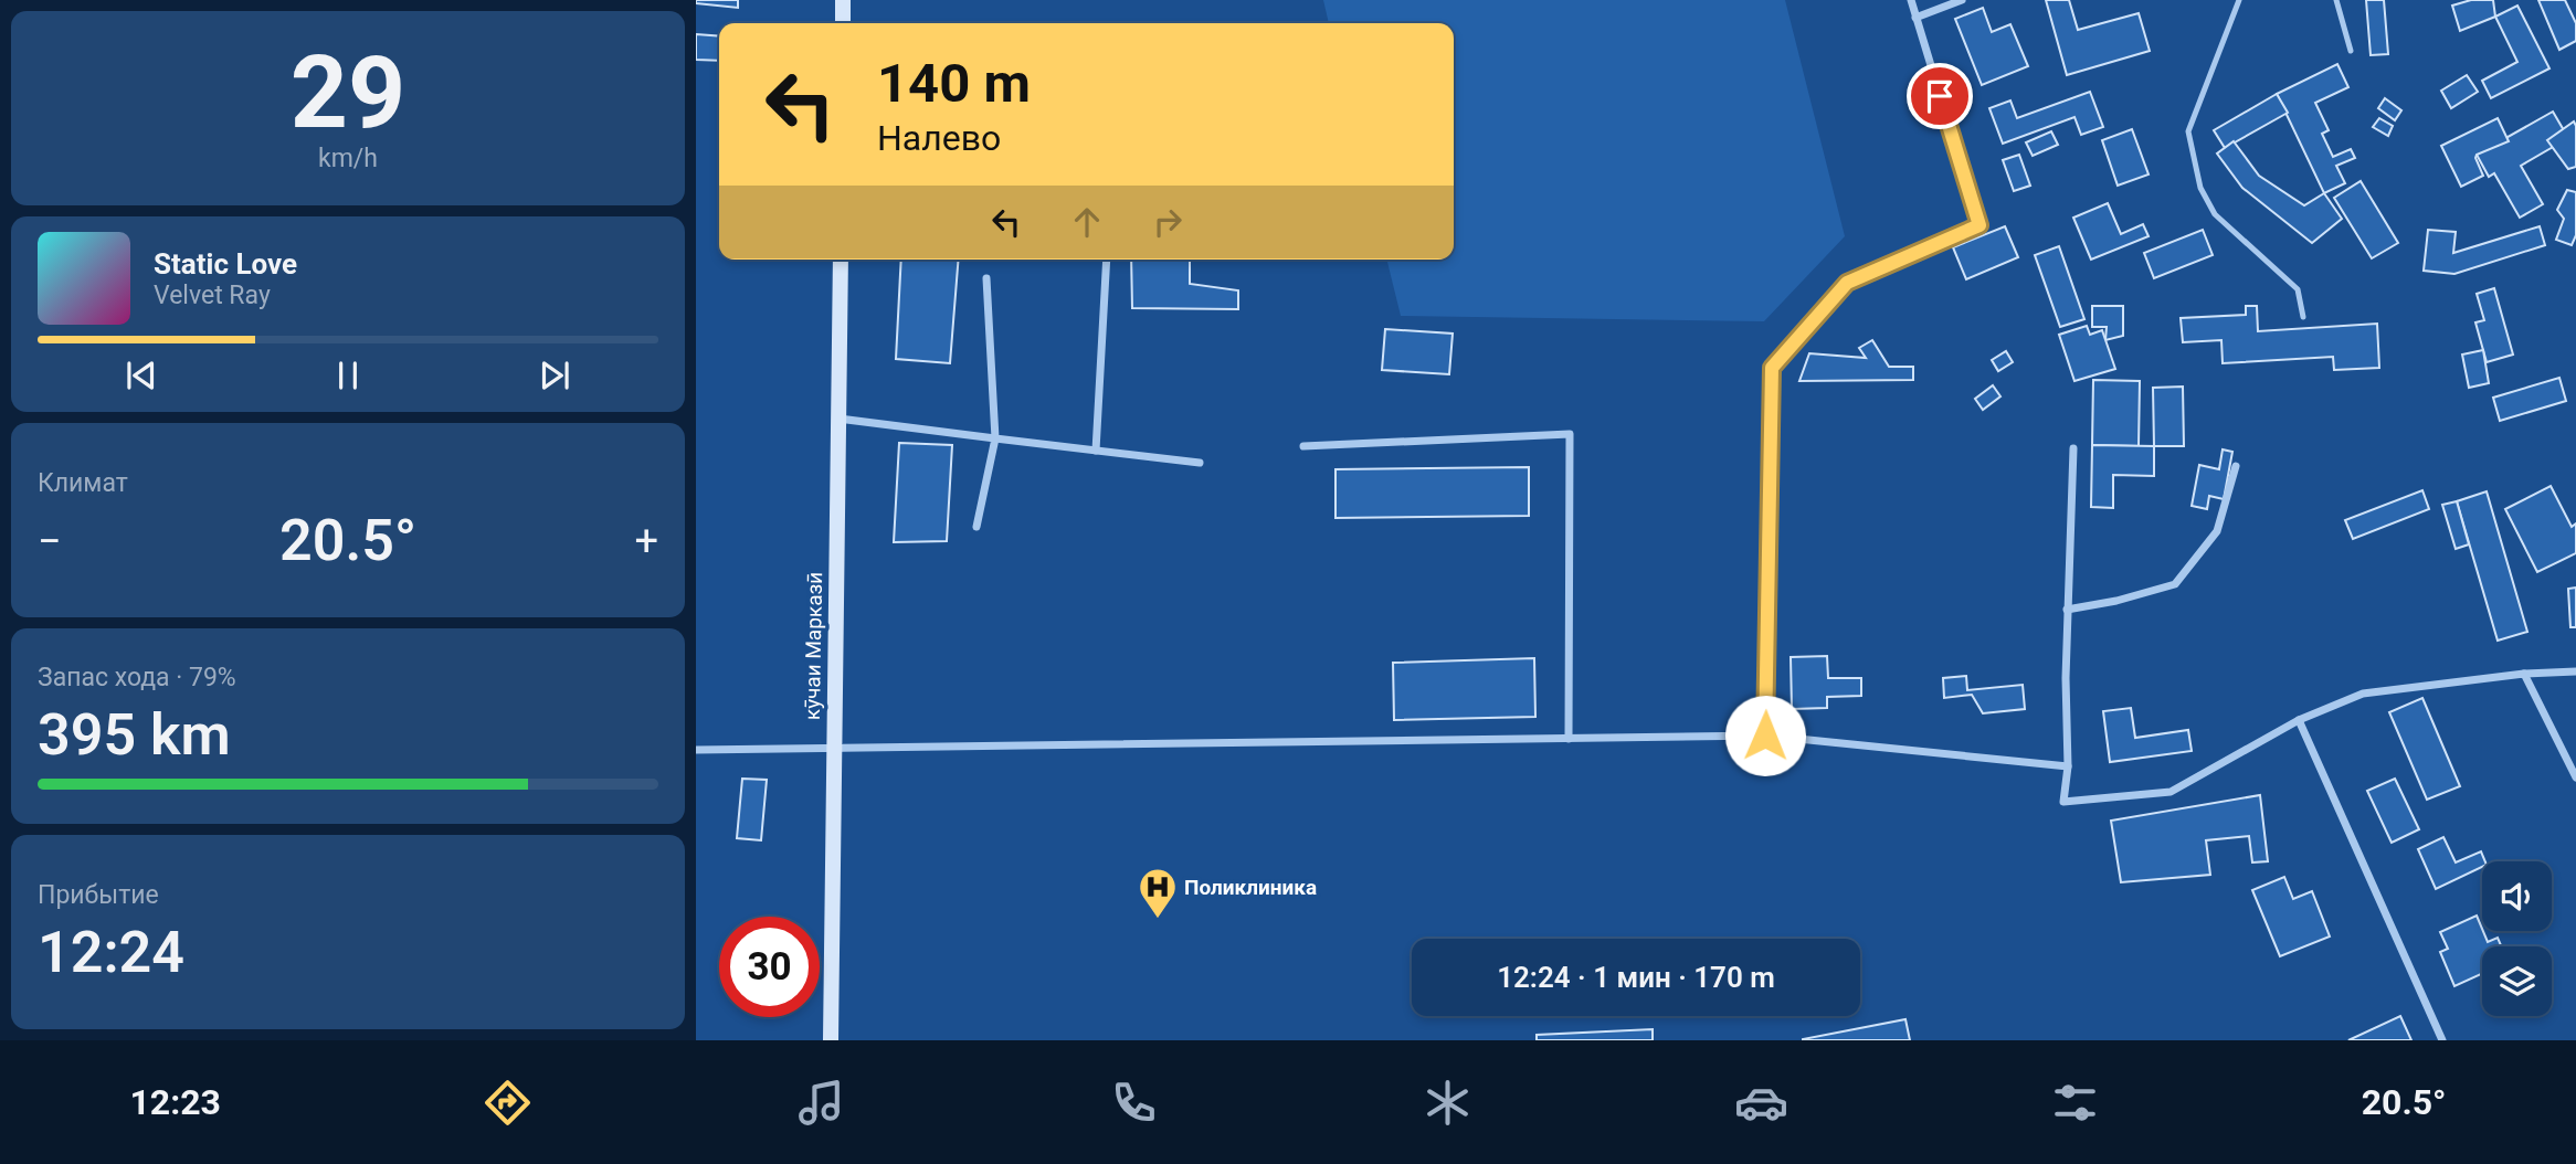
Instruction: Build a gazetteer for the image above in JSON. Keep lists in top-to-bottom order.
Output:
{
  "streets": {
    "main road": ["кӯчаи Марказӣ"]
  },
  "places": {
    "hospital": ["Поликлиника"]
  },
  "page": {
    "tile": [
      ["29", "km/h"],
      "Климат",
      ["Запас хода · 79%", "395 km"],
      ["Прибытие", "12:24"]
    ],
    "turn": ["140 m", "Налево"],
    "song": ["Static Love", "Velvet Ray"],
    "heat": ["−", "20.5°", "+"],
    "limit": "30",
    "trip": "12:24 · 1 мин · 170 m",
    "tabs": ["12:23", "20.5°"]
  }
}
